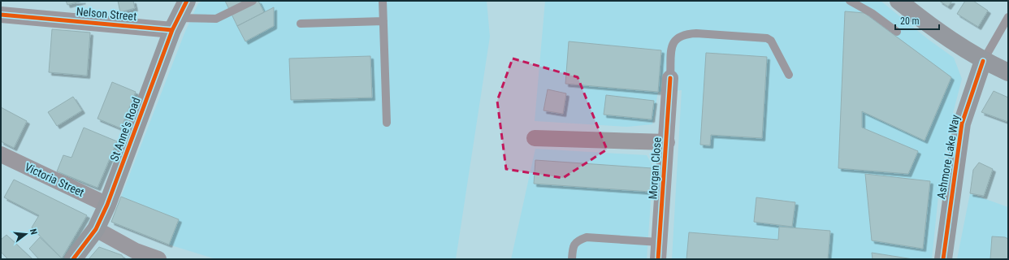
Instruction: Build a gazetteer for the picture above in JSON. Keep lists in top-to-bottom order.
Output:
{
  "streets": {
    "street": [
      "Nelson Street",
      "St Anne's Road",
      "Ashmore Lake Way",
      "Morgan Close",
      "Victoria Street"
    ]
  },
  "crossings": [
    ["Nelson Street", "St Anne's Road"],
    ["St Anne's Road", "Victoria Street"]
  ],
  "scale_bar": "20 m",
  "north": "right"
}
